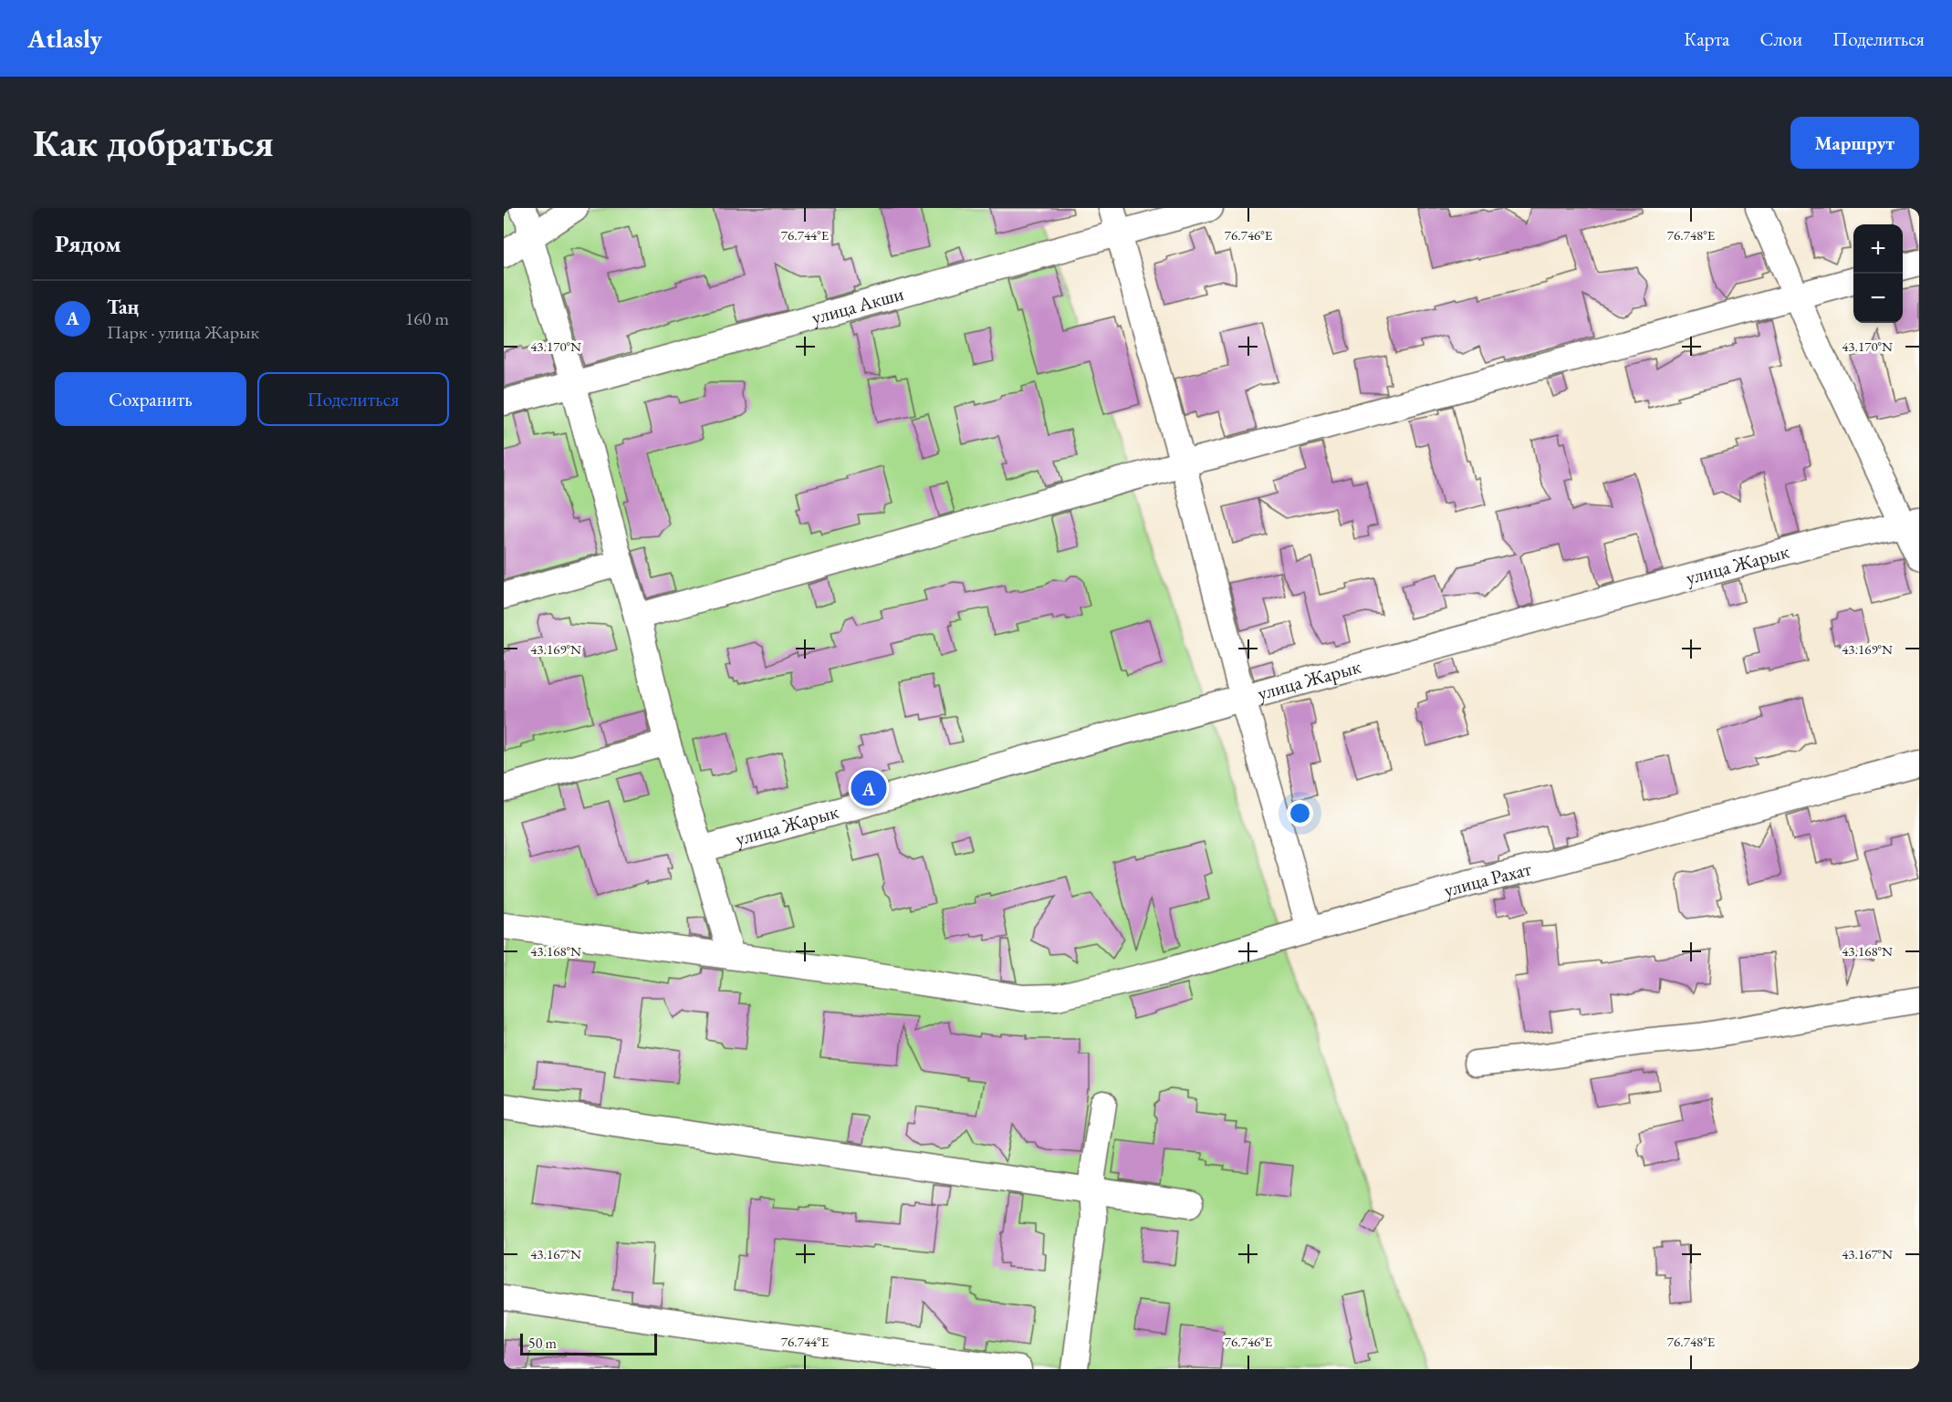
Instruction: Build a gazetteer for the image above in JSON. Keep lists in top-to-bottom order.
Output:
{
  "streets": {
    "street": ["улица Акши", "улица Жарык", "улица Рахат"]
  },
  "scale_bar": "50 m",
  "page": {
    "header": "Atlasly",
    "nav": ["Карта", "Слои", "Поделиться"],
    "buttons": [
      "Маршрут",
      ["Сохранить", "Поделиться"]
    ],
    "title": "Как добраться",
    "heading": "Рядом",
    "map_buttons": ["+", "−"],
    "list": [
      {
        "mark": "A",
        "name": "Таң",
        "note": "Парк · улица Жарык",
        "value": "160 m"
      }
    ],
    "pins": "A",
    "scale": "50 m"
  },
  "coordinates": [
    "76.744°E",
    "76.746°E",
    "76.748°E",
    "43.170°N",
    "43.169°N",
    "43.168°N",
    "43.167°N"
  ]
}
